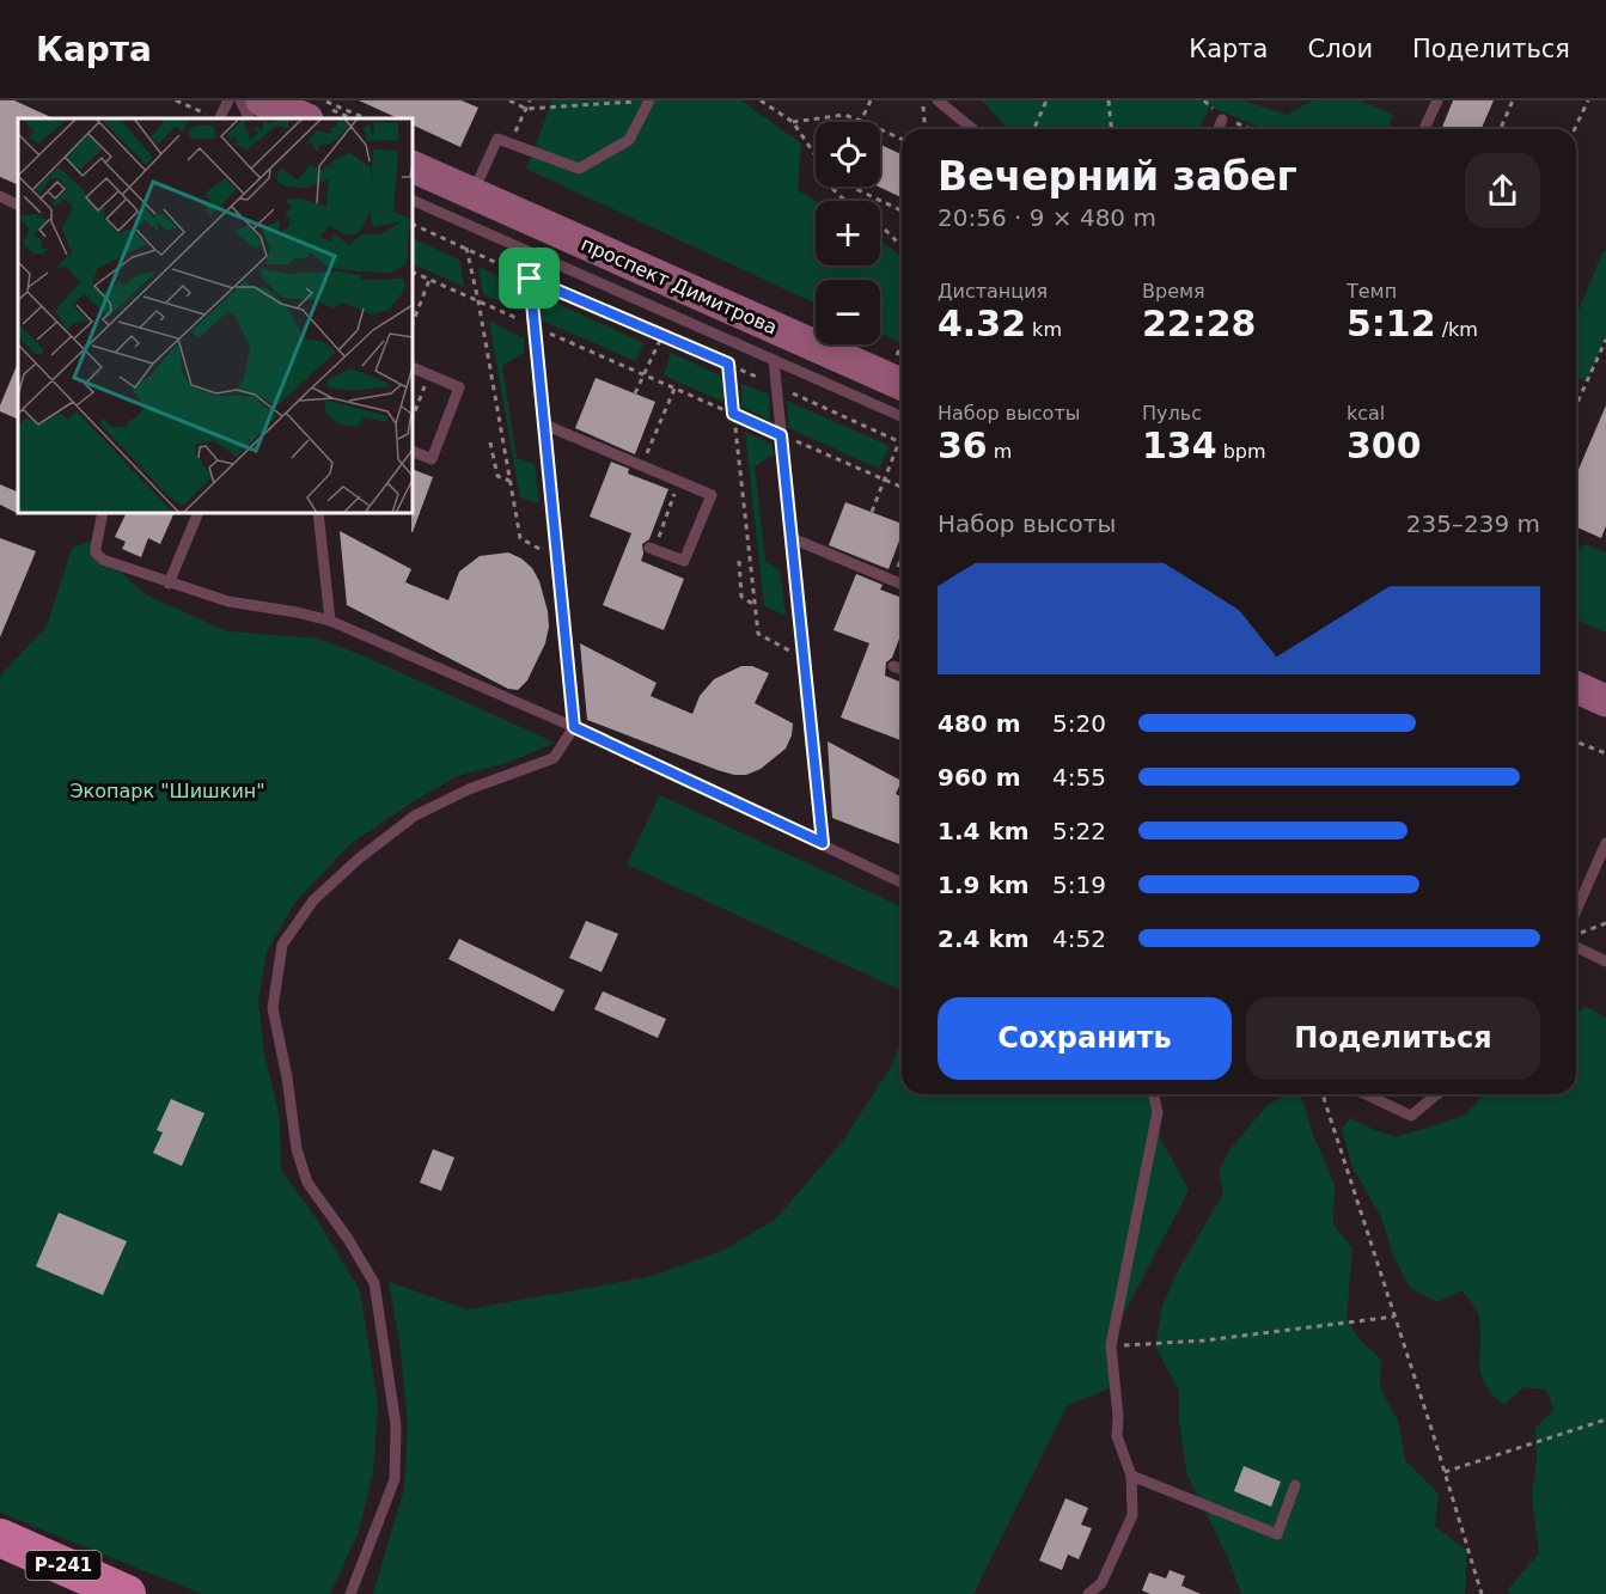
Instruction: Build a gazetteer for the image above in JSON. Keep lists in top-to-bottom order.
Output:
{
  "streets": {
    "highway": ["Р-241"],
    "main road": ["проспект Димитрова"]
  },
  "parks": ["Экопарк \"Шишкин\""],
  "page": {
    "header": "Карта",
    "nav": ["Карта", "Слои", "Поделиться"],
    "map_buttons": ["+", "−"],
    "heading": ["Вечерний забег", "20:56 · 9 × 480 m"],
    "stats": [
      ["Дистанция", "4.32 km"],
      ["Время", "22:28"],
      ["Темп", "5:12 /km"],
      ["Набор высоты", "36 m"],
      ["Пульс", "134 bpm"],
      ["kcal", "300"]
    ],
    "chart": ["Набор высоты", "235–239 m"],
    "list": [
      {
        "name": "480 m",
        "note": "5:20"
      },
      {
        "name": "960 m",
        "note": "4:55"
      },
      {
        "name": "1.4 km",
        "note": "5:22"
      },
      {
        "name": "1.9 km",
        "note": "5:19"
      },
      {
        "name": "2.4 km",
        "note": "4:52"
      }
    ],
    "buttons": ["Сохранить", "Поделиться"]
  }
}
